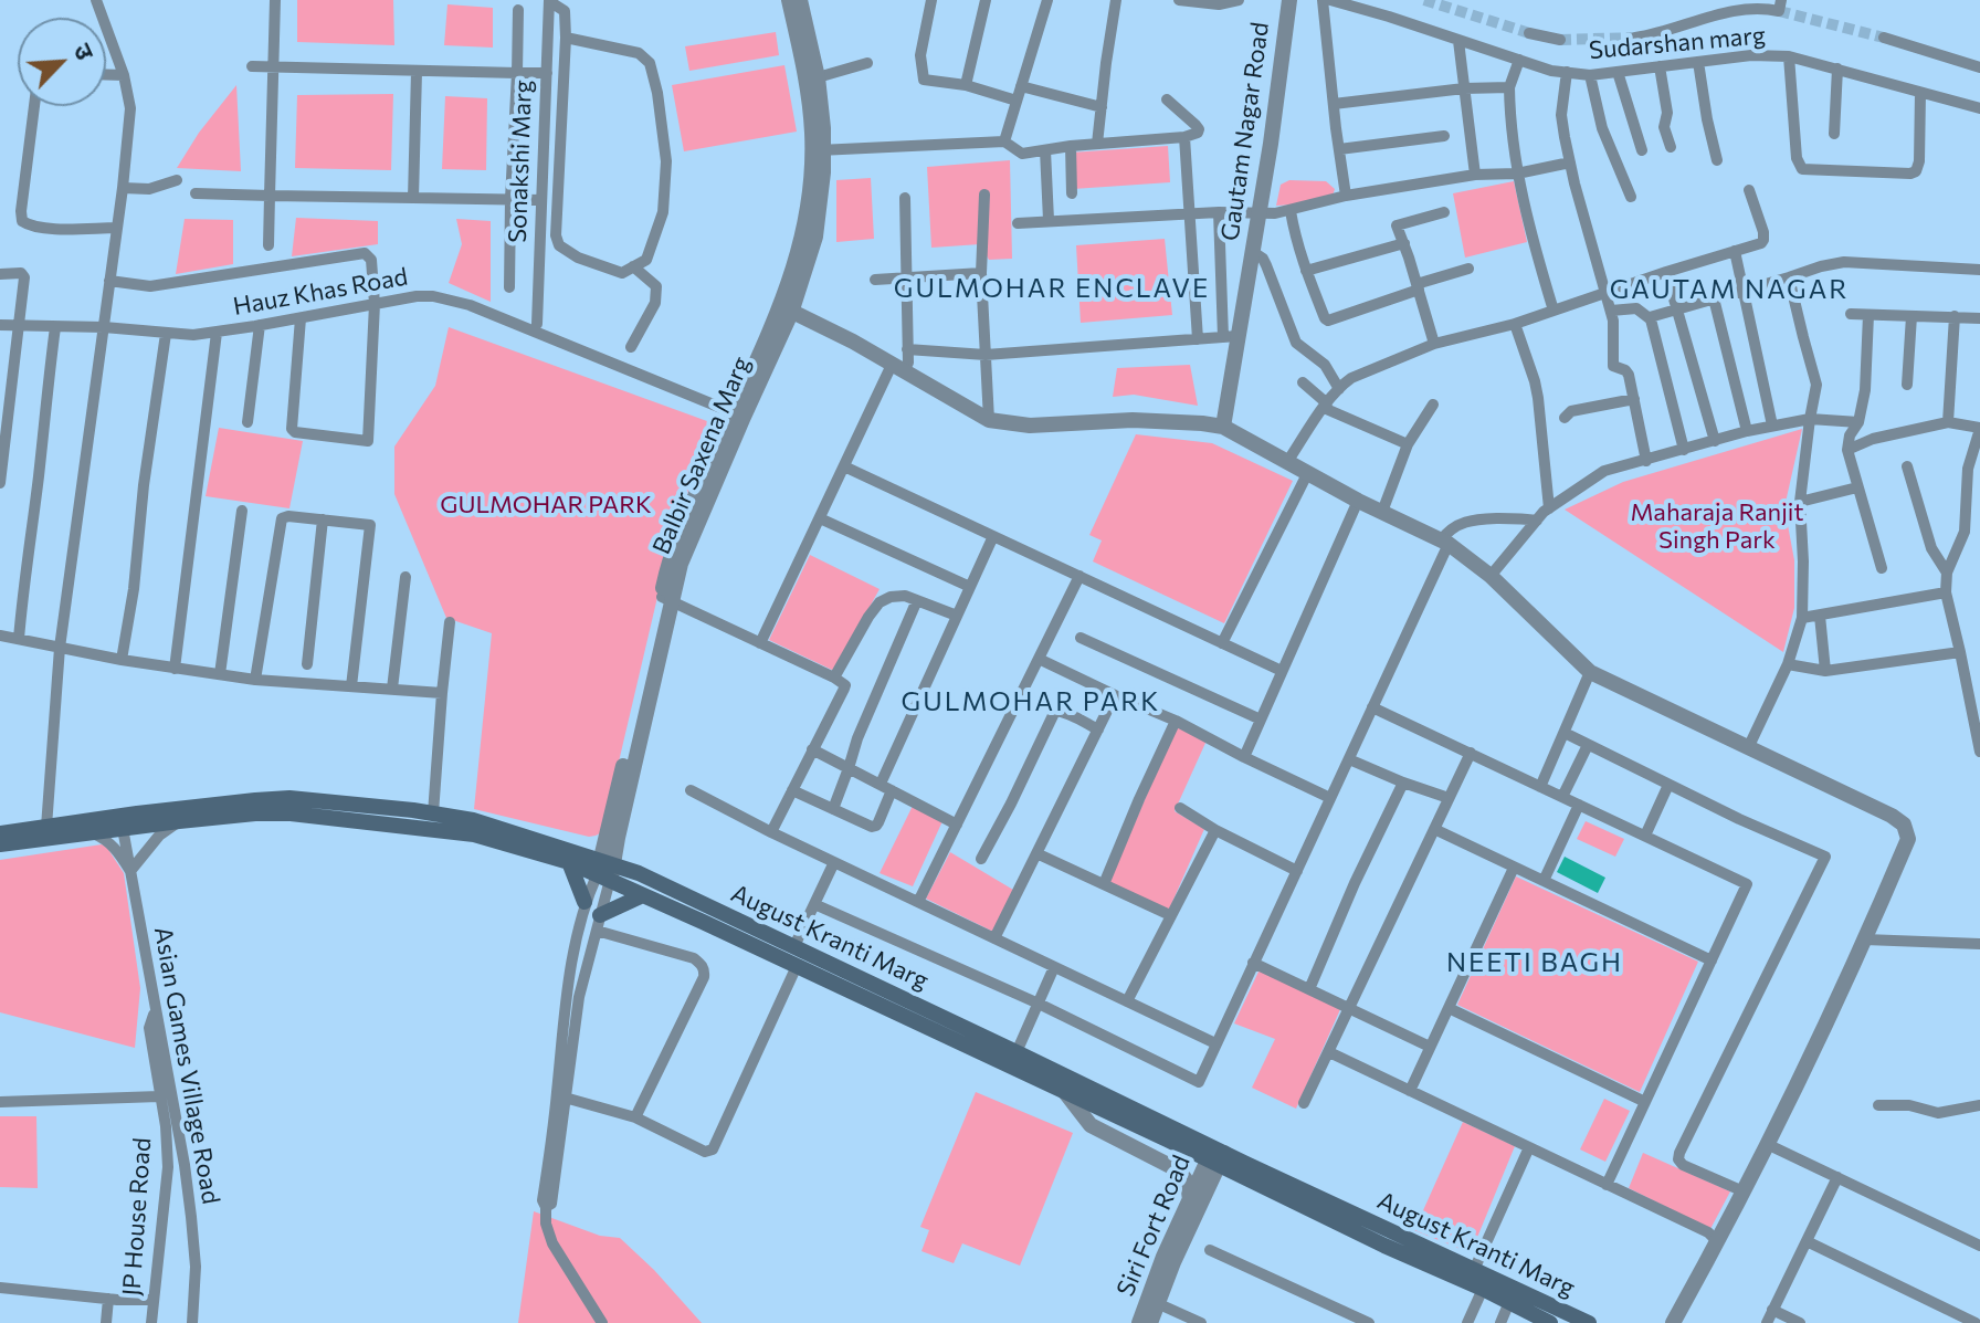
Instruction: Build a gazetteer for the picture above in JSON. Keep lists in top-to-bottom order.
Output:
{
  "streets": {
    "main road": ["August Kranti Marg"],
    "street": [
      "Sudarshan marg",
      "Gautam Nagar Road",
      "Sonakshi Marg",
      "Hauz Khas Road",
      "Balbir Saxena Marg",
      "Asian Games Village Road",
      "JP House Road",
      "Siri Fort Road"
    ]
  },
  "crossings": [
    ["Hauz Khas Road", "Balbir Saxena Marg"],
    ["Balbir Saxena Marg", "August Kranti Marg"],
    ["August Kranti Marg", "Asian Games Village Road"],
    ["August Kranti Marg", "Siri Fort Road"],
    ["Asian Games Village Road", "JP House Road"]
  ],
  "districts": [
    "GULMOHAR ENCLAVE",
    "GAUTAM NAGAR",
    "GULMOHAR PARK",
    "NEETI BAGH"
  ],
  "parks": ["GULMOHAR PARK", "Maharaja Ranjit Singh Park"],
  "north": "top right"
}
